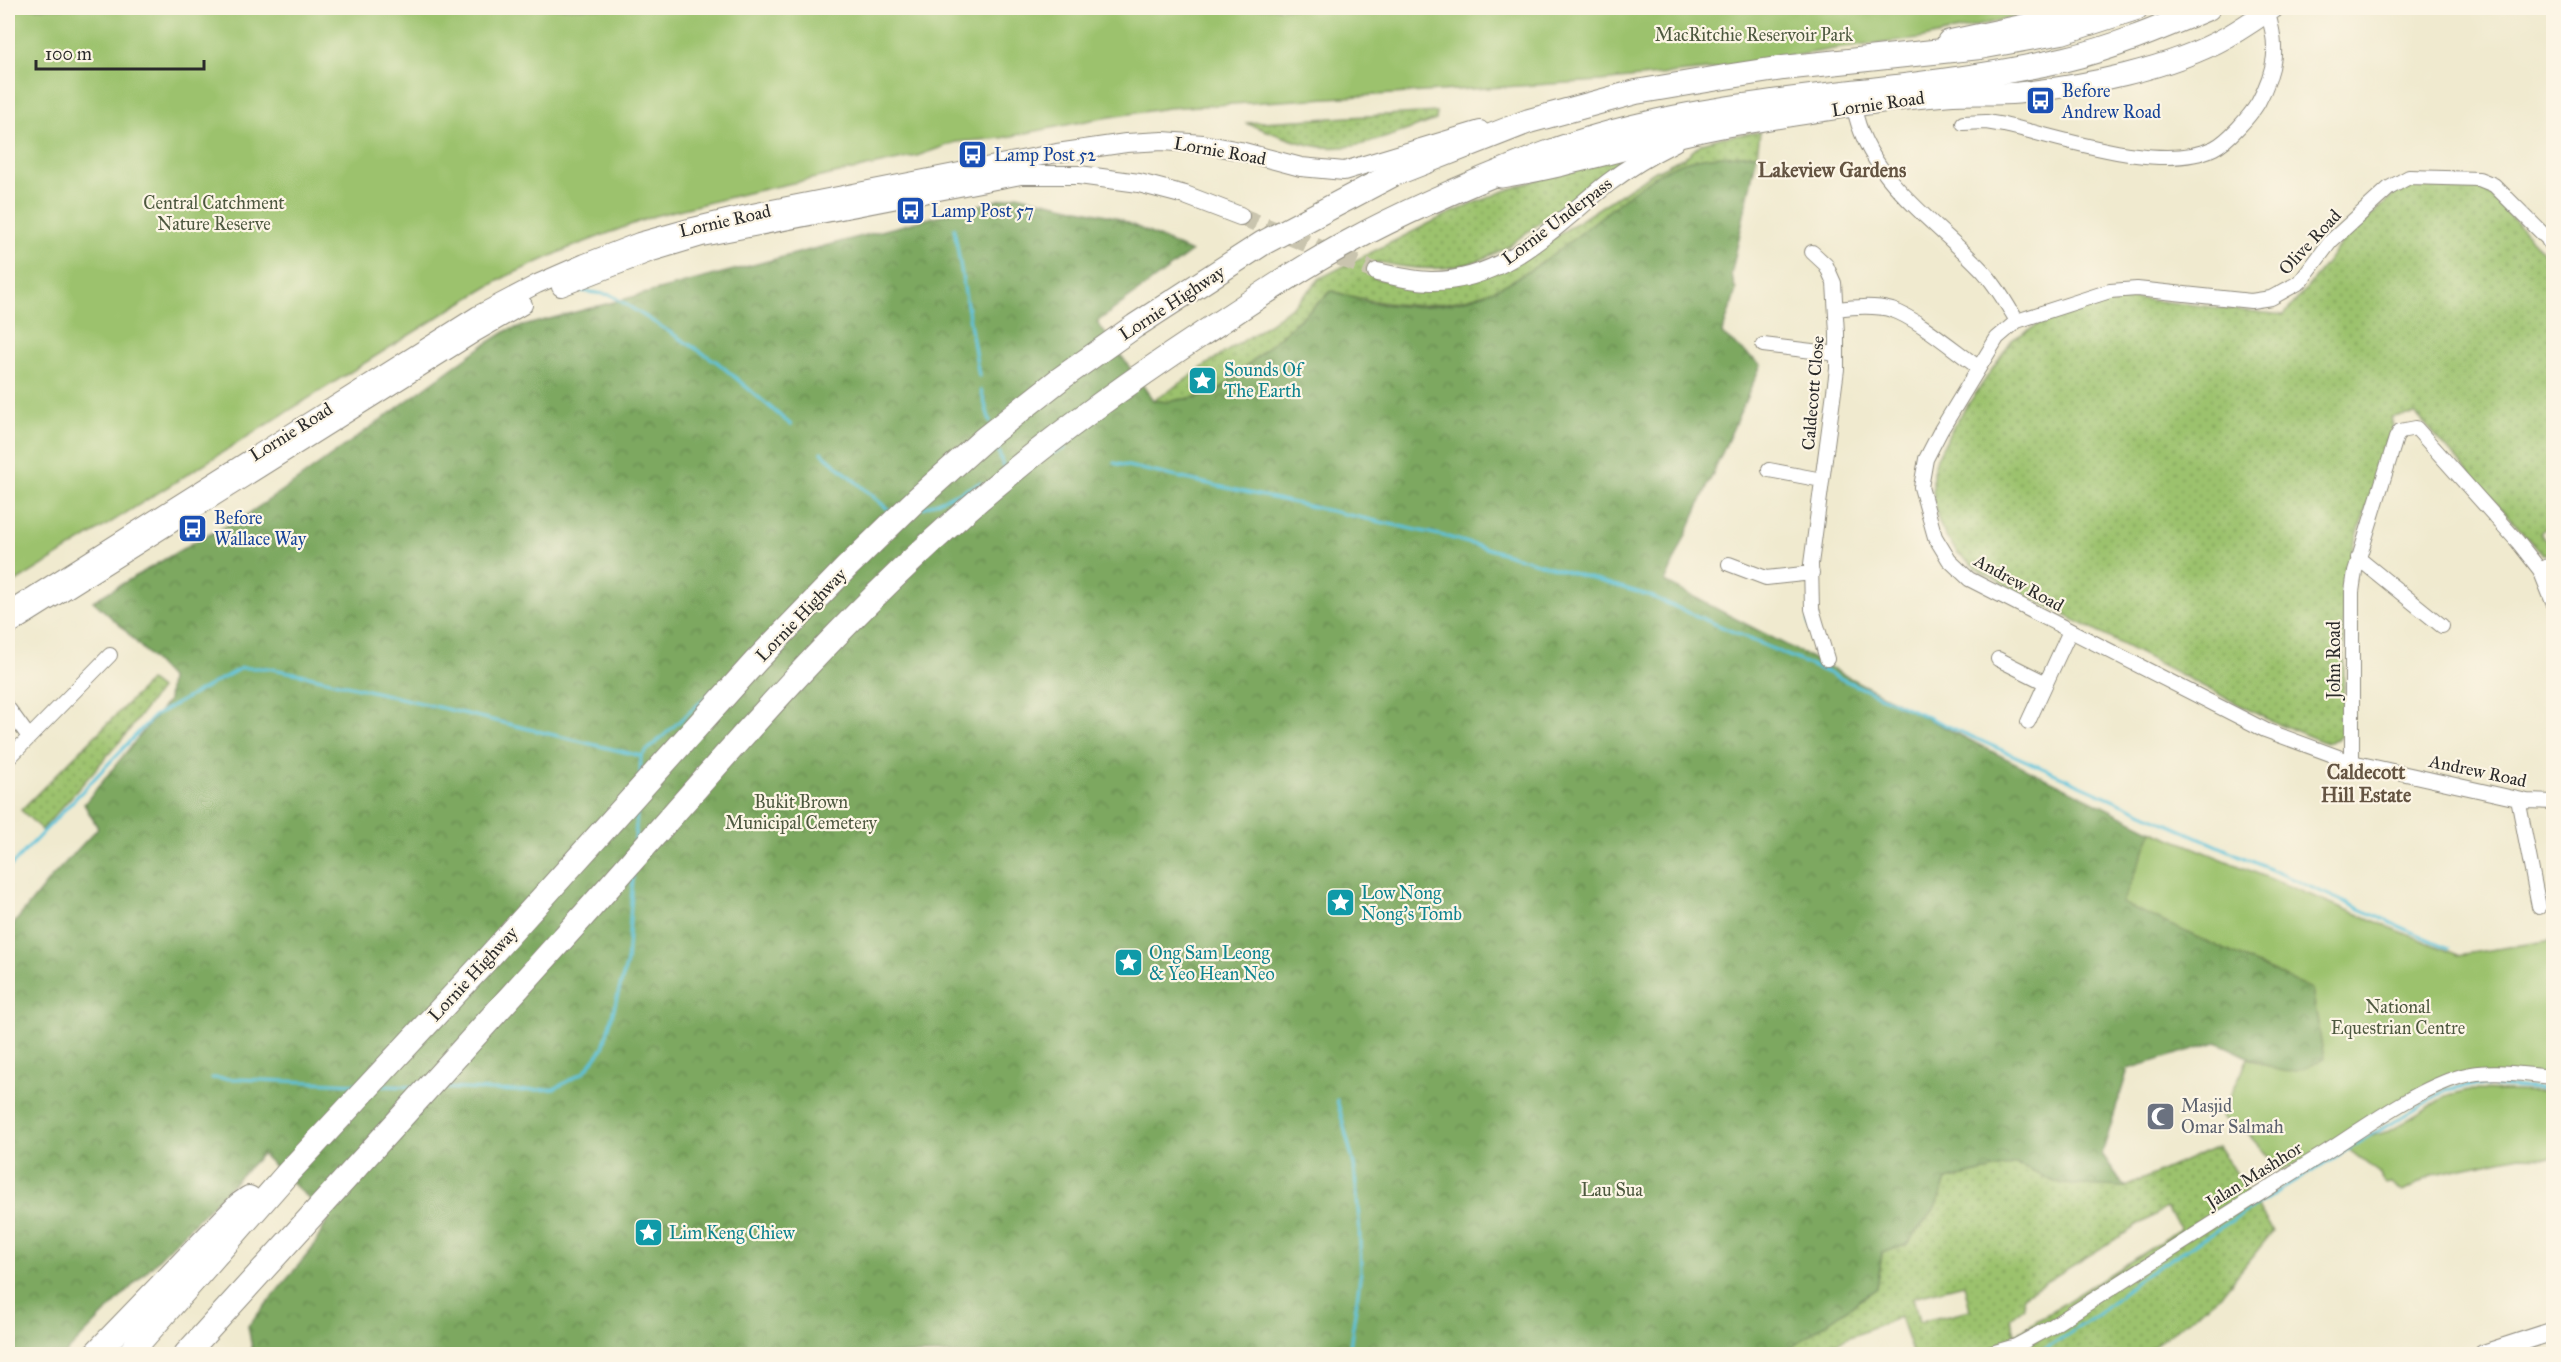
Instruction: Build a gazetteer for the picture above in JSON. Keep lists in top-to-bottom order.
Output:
{
  "streets": {
    "highway": ["Lornie Road", "Lornie Highway"],
    "street": [
      "Lornie Underpass",
      "Olive Road",
      "Caldecott Close",
      "Andrew Road",
      "John Road",
      "Jalan Mashhor"
    ]
  },
  "crossings": [
    ["Lornie Road", "Lornie Underpass"],
    ["Lornie Road", "Lornie Highway"],
    ["Olive Road", "Andrew Road"],
    ["Andrew Road", "John Road"]
  ],
  "districts": ["Lakeview Gardens", "Caldecott Hill Estate"],
  "parks": [
    "MacRitchie Reservoir Park",
    "Central Catchment Nature Reserve",
    "Bukit Brown Municipal Cemetery",
    "National Equestrian Centre",
    "Lau Sua"
  ],
  "places": {
    "bus stop": [
      "Before Andrew Road",
      "Lamp Post 52",
      "Lamp Post 57",
      "Before Wallace Way"
    ],
    "place": [
      "Sounds Of The Earth",
      "Low Nong Nong's Tomb",
      "Ong Sam Leong & Yeo Hean Neo",
      "Lim Keng Chiew"
    ],
    "mosque": ["Masjid Omar Salmah"]
  },
  "scale_bar": "100 m"
}
